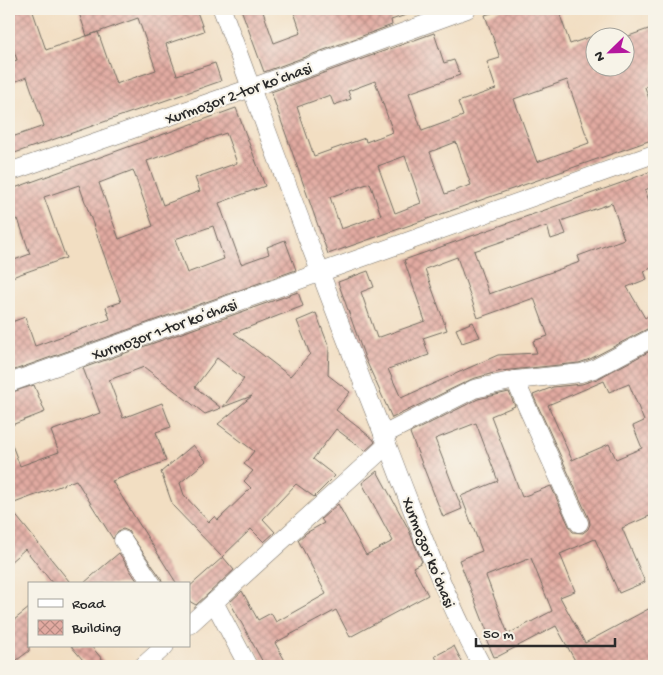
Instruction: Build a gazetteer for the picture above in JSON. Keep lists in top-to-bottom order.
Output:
{
  "streets": {
    "street": ["Xurmozor 2-tor koʻchasi", "Xurmozor 1-tor koʻchasi", "Xurmozor koʻchasi"]
  },
  "crossings": [
    ["Xurmozor 2-tor koʻchasi", "Xurmozor koʻchasi"],
    ["Xurmozor 1-tor koʻchasi", "Xurmozor koʻchasi"]
  ],
  "legend": ["Road", "Building"],
  "scale_bar": "50 m",
  "north": "bottom left"
}
